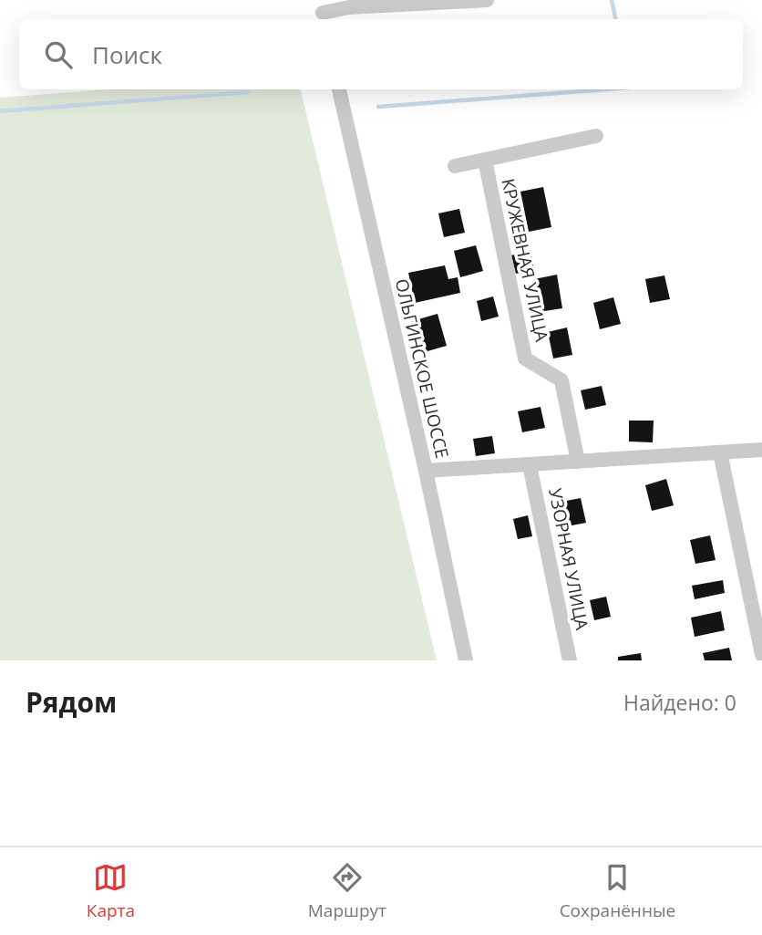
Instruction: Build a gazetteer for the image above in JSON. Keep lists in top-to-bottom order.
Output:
{
  "streets": {
    "street": ["КРУЖЕВНАЯ УЛИЦА", "ОЛЬГИНСКОЕ ШОССЕ", "УЗОРНАЯ УЛИЦА"]
  },
  "page": {
    "search": "Поиск",
    "heading": ["Рядом", "Найдено: 0"],
    "nav": ["Карта", "Маршрут", "Сохранённые"]
  }
}
